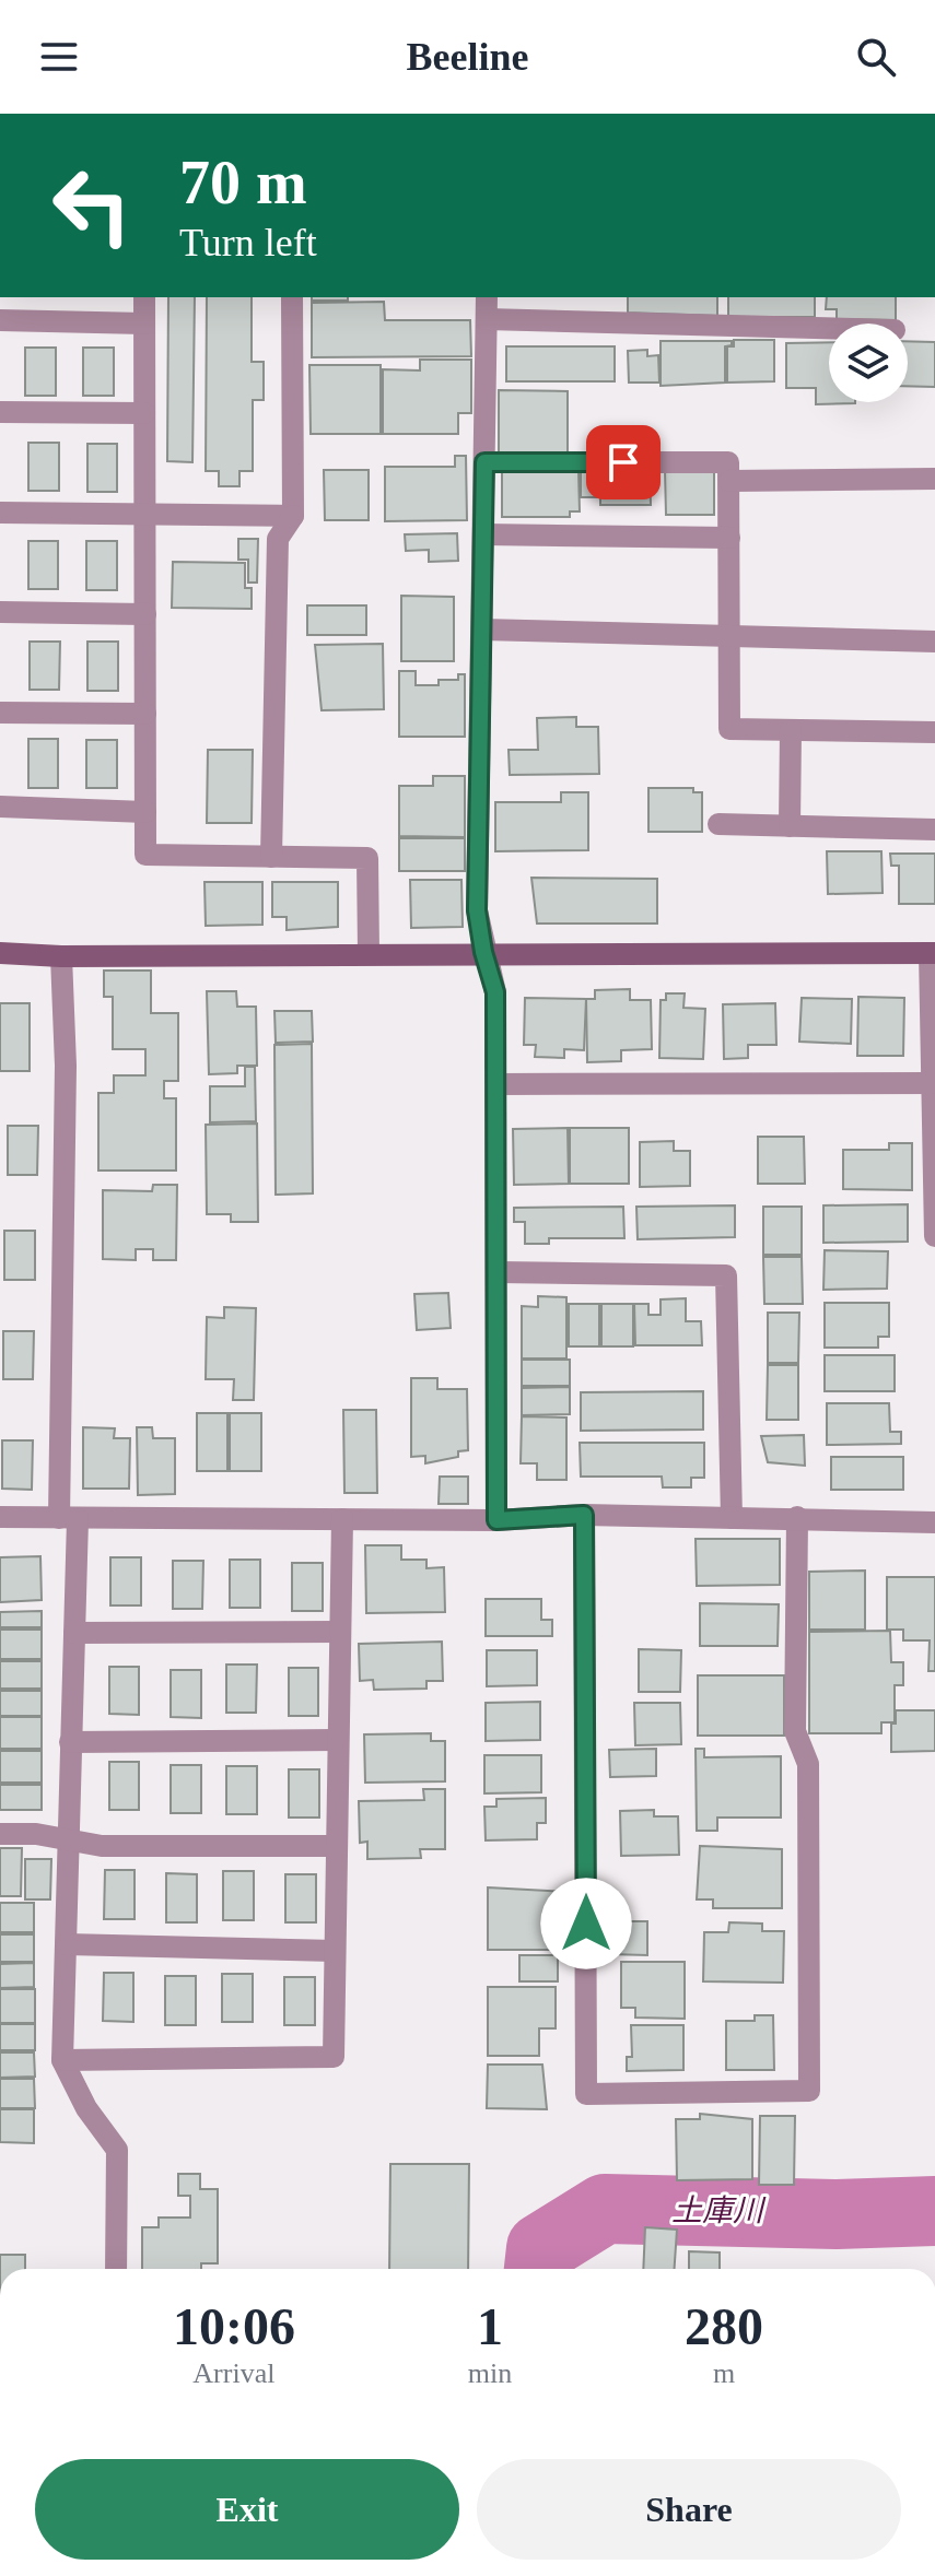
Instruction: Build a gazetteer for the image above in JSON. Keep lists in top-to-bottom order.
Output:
{
  "water": ["土庫川"],
  "page": {
    "header": "Beeline",
    "turn": ["70 m", "Turn left"],
    "eta": [
      "10:06",
      "Arrival",
      "1",
      "min",
      "280",
      "m"
    ],
    "buttons": ["Exit", "Share"]
  }
}
